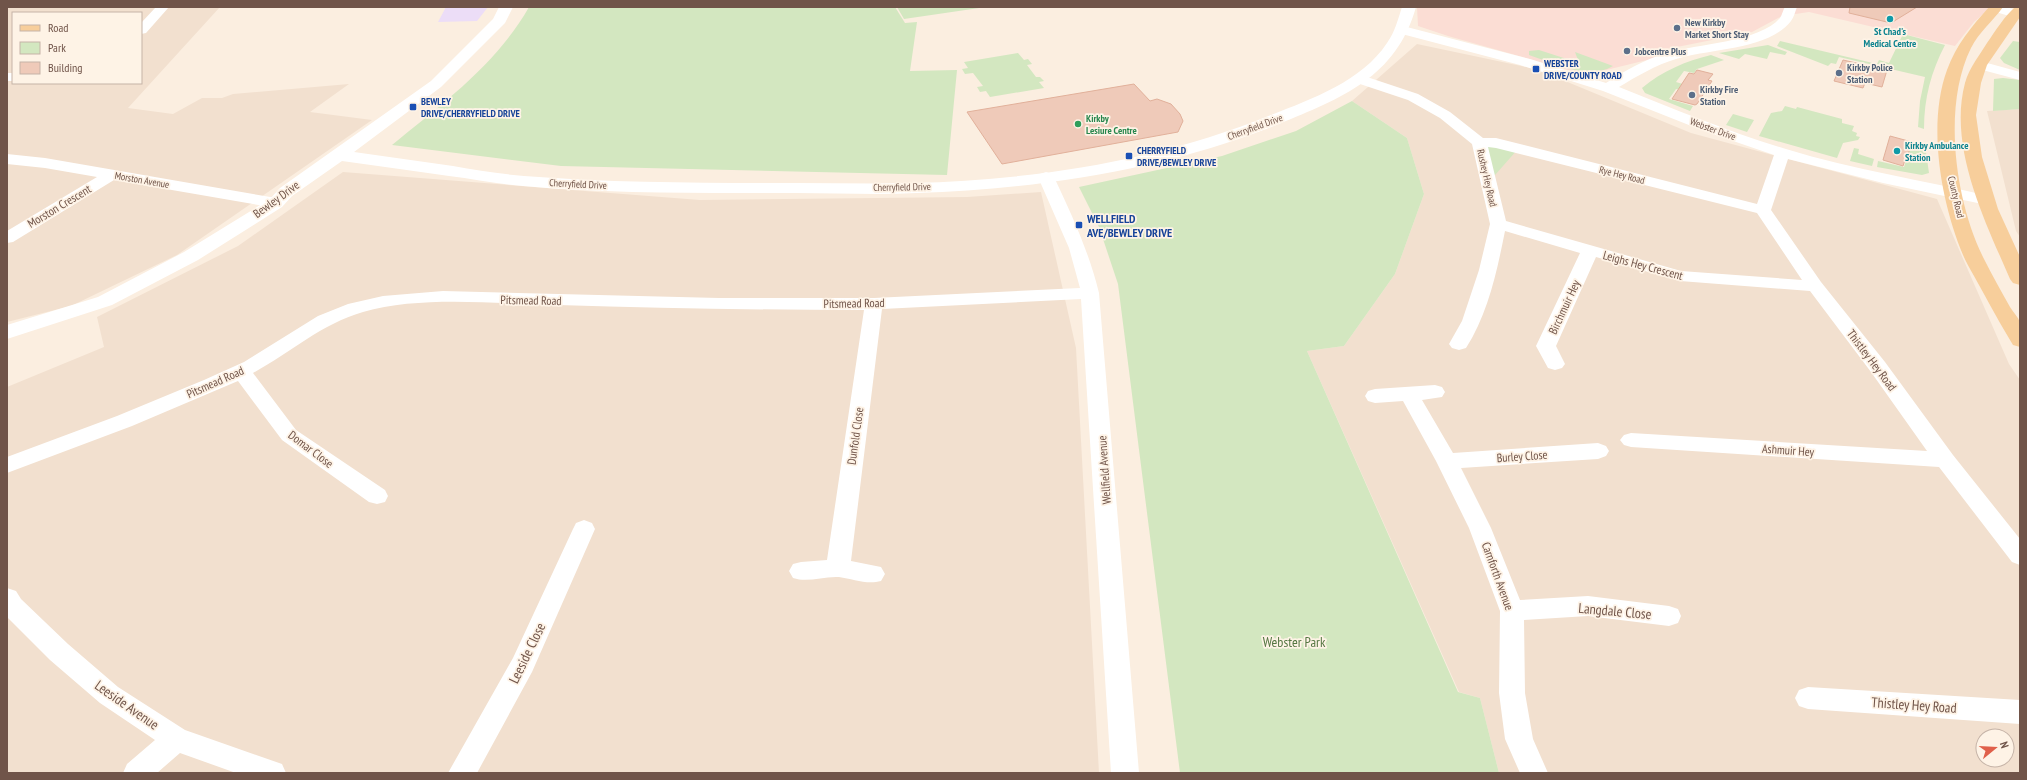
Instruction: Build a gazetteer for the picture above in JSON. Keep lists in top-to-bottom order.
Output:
{
  "streets": {
    "main road": ["County Road"],
    "street": [
      "Cherryfield Drive",
      "Webster Drive",
      "Rye Hey Road",
      "Rushey Hey Road",
      "Morston Avenue",
      "Bewley Drive",
      "Morston Crescent",
      "Leighs Hey Crescent",
      "Pitsmead Road",
      "Birchmuir Hey",
      "Thistley Hey Road",
      "Dunfold Close",
      "Domar Close",
      "Ashmuir Hey",
      "Burley Close",
      "Wellfield Avenue",
      "Carnforth Avenue",
      "Langdale Close",
      "Leeside Close",
      "Leeside Avenue"
    ]
  },
  "crossings": [
    ["Cherryfield Drive", "Webster Drive"],
    ["Cherryfield Drive", "Rushey Hey Road"],
    ["Cherryfield Drive", "Bewley Drive"],
    ["Cherryfield Drive", "Wellfield Avenue"],
    ["Webster Drive", "County Road"],
    ["Rye Hey Road", "Rushey Hey Road"],
    ["Rye Hey Road", "Thistley Hey Road"],
    ["Rushey Hey Road", "Leighs Hey Crescent"],
    ["Morston Avenue", "Bewley Drive"],
    ["Morston Avenue", "Morston Crescent"],
    ["Leighs Hey Crescent", "Birchmuir Hey"],
    ["Leighs Hey Crescent", "Thistley Hey Road"],
    ["Pitsmead Road", "Dunfold Close"],
    ["Pitsmead Road", "Domar Close"],
    ["Pitsmead Road", "Wellfield Avenue"],
    ["Thistley Hey Road", "Ashmuir Hey"],
    ["Burley Close", "Carnforth Avenue"],
    ["Carnforth Avenue", "Langdale Close"]
  ],
  "parks": ["Webster Park"],
  "places": {
    "other": [
      "St Chad's Medical Centre",
      "New Kirkby Market Short Stay",
      "Jobcentre Plus",
      "Kirkby Police Station",
      "Kirkby Fire Station",
      "Kirkby Lesiure Centre",
      "Kirkby Ambulance Station"
    ],
    "transit": [
      "WEBSTER DRIVE/COUNTY ROAD",
      "BEWLEY DRIVE/CHERRYFIELD DRIVE",
      "CHERRYFIELD DRIVE/BEWLEY DRIVE",
      "WELLFIELD AVE/BEWLEY DRIVE"
    ]
  },
  "legend": ["Road", "Park", "Building"],
  "north": "right"
}
